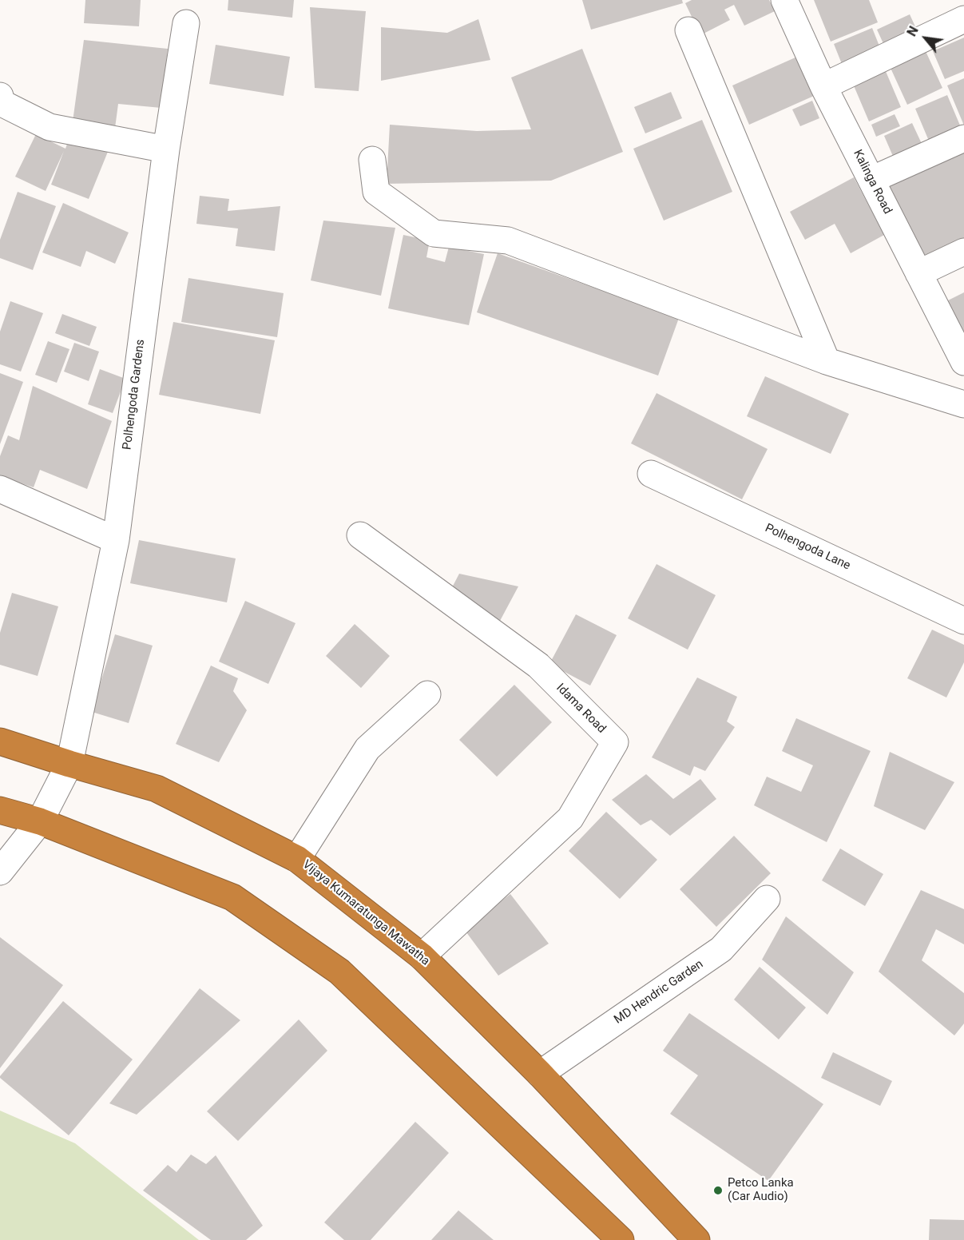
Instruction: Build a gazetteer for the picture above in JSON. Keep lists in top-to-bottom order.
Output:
{
  "streets": {
    "highway": ["Vijaya Kumaratunga Mawatha"],
    "street": [
      "Kalinga Road",
      "Polhengoda Gardens",
      "Polhengoda Lane",
      "Idama Road",
      "MD Hendric Garden"
    ]
  },
  "crossings": [
    ["Polhengoda Gardens", "Vijaya Kumaratunga Mawatha"],
    ["Idama Road", "Vijaya Kumaratunga Mawatha"],
    ["Vijaya Kumaratunga Mawatha", "MD Hendric Garden"]
  ],
  "places": ["Petco Lanka (Car Audio)"],
  "north": "top left"
}
